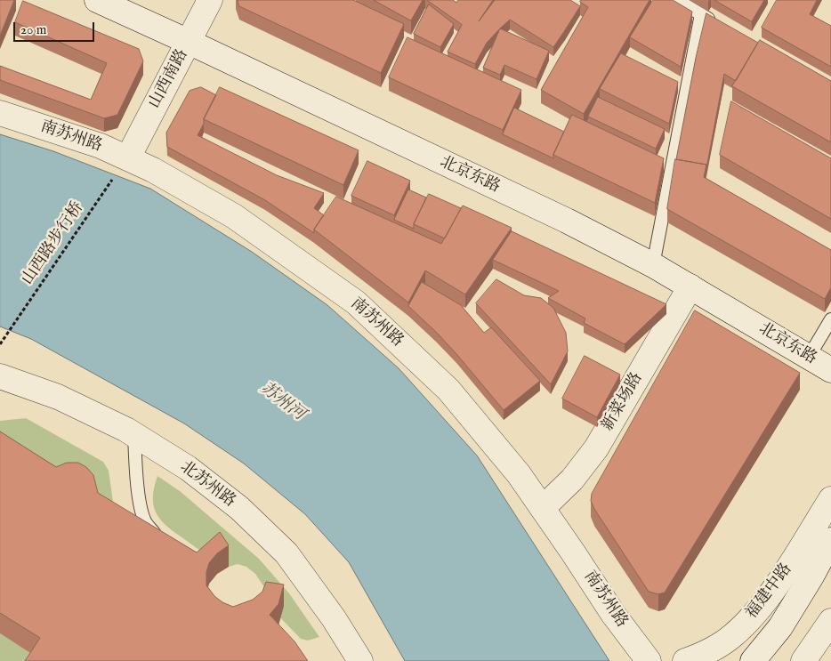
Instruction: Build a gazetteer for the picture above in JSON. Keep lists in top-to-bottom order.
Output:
{
  "streets": {
    "street": [
      "山西南路",
      "南苏州路",
      "北京东路",
      "新菜场路",
      "北苏州路",
      "福建中路"
    ],
    "path": ["山西路步行桥"]
  },
  "crossings": [
    ["山西南路", "南苏州路"],
    ["山西南路", "北京东路"],
    ["山西南路", "山西路步行桥"],
    ["南苏州路", "山西路步行桥"],
    ["南苏州路", "新菜场路"],
    ["北京东路", "新菜场路"]
  ],
  "water": ["苏州河"],
  "scale_bar": "20 m"
}
